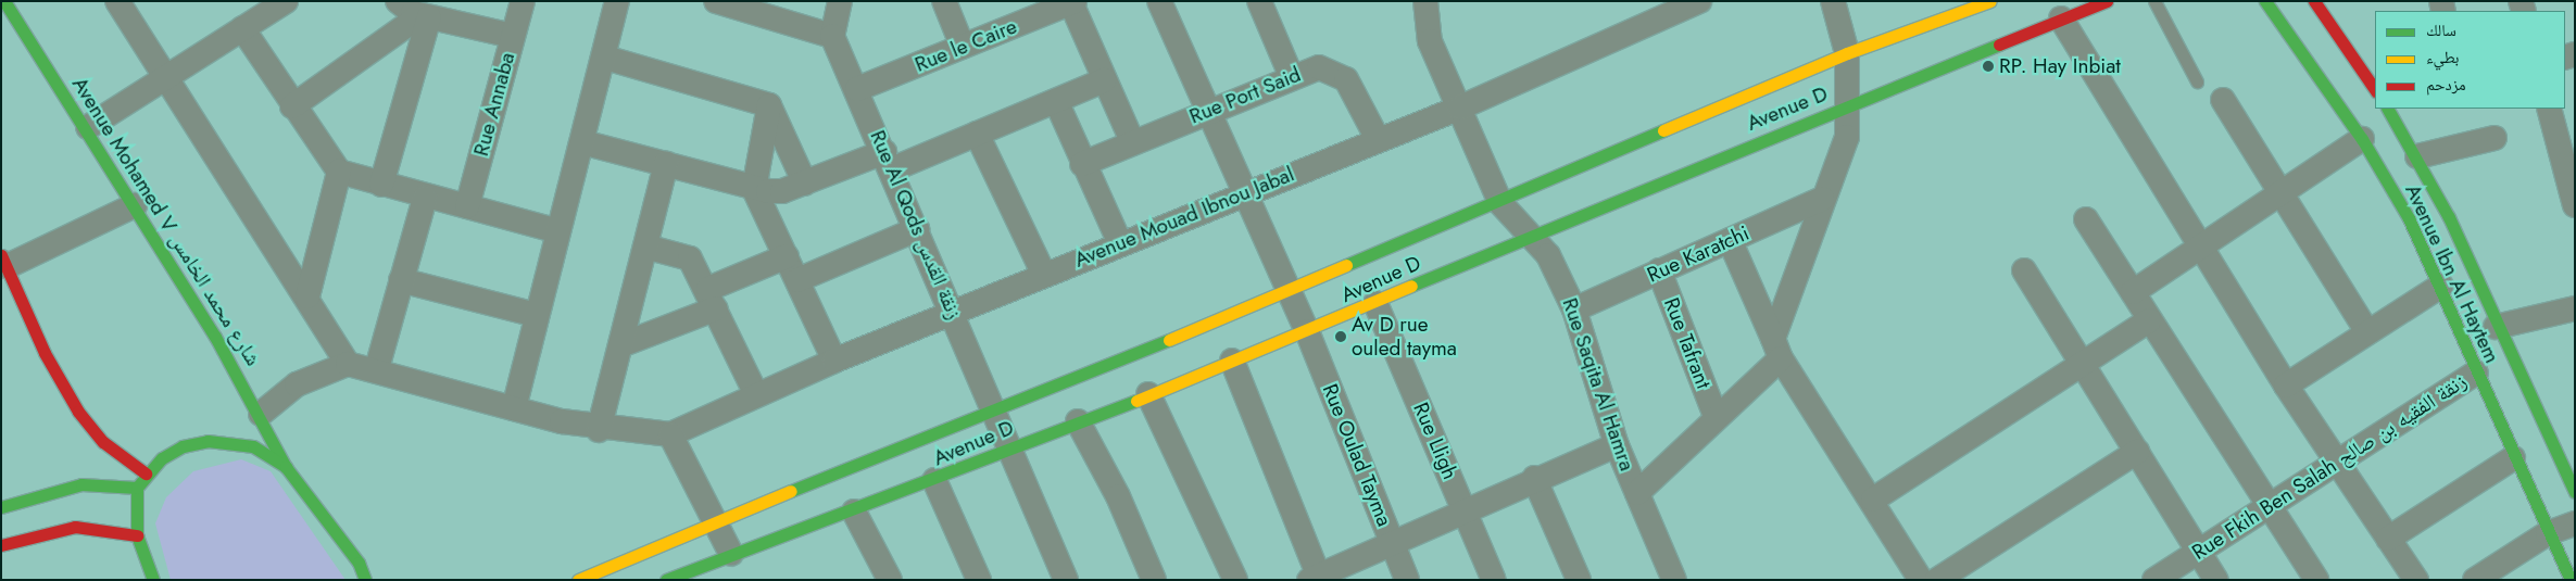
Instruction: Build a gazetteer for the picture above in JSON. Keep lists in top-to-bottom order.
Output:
{
  "streets": {
    "main road": ["Avenue D", "Avenue Mohamed V شارع محمد الخامس", "Avenue Ibn Al Haytem"],
    "street": [
      "Rue le Caire",
      "Rue Port Said",
      "Rue Annaba",
      "Avenue Mouad Ibnou Jabal",
      "Rue Al Qods زنقة القدس",
      "Rue Karatchi",
      "Rue Tafrant",
      "Rue Saqita Al Hamra",
      "Rue Lligh",
      "Rue Oulad Tayma",
      "Rue Fkih Ben Salah زنقة الفقيه بن صالح"
    ]
  },
  "crossings": [
    ["Rue le Caire", "Rue Al Qods زنقة القدس"],
    ["Rue Port Said", "Avenue Mouad Ibnou Jabal"],
    ["Rue Port Said", "Rue Oulad Tayma"],
    ["Avenue D", "Rue Al Qods زنقة القدس"],
    ["Avenue D", "Rue Saqita Al Hamra"],
    ["Avenue D", "Rue Lligh"],
    ["Avenue D", "Rue Oulad Tayma"],
    ["Avenue Mouad Ibnou Jabal", "Rue Al Qods زنقة القدس"],
    ["Avenue Mouad Ibnou Jabal", "Rue Saqita Al Hamra"],
    ["Avenue Mouad Ibnou Jabal", "Rue Oulad Tayma"],
    ["Rue Karatchi", "Rue Tafrant"],
    ["Rue Karatchi", "Rue Saqita Al Hamra"],
    ["Avenue Ibn Al Haytem", "Rue Fkih Ben Salah زنقة الفقيه بن صالح"]
  ],
  "places": ["RP. Hay Inbiat", "Av D rue ouled tayma"],
  "legend": ["سالك", "بطيء", "مزدحم"]
}
